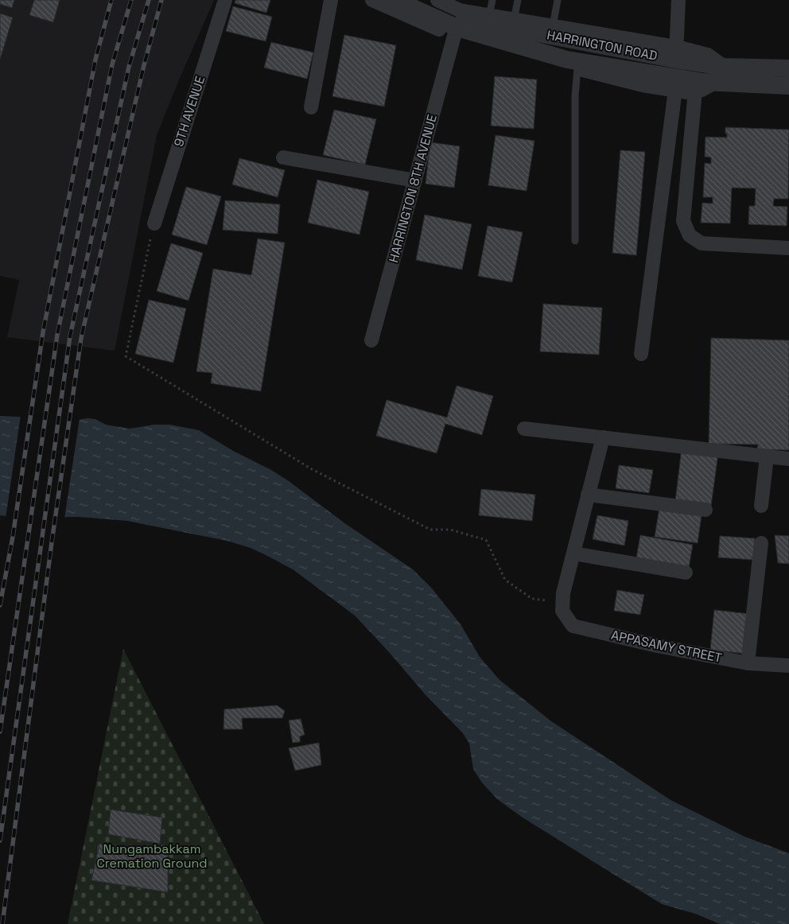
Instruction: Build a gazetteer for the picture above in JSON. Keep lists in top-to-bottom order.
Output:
{
  "streets": {
    "street": [
      "HARRINGTON ROAD",
      "9TH AVENUE",
      "HARRINGTON 8TH AVENUE",
      "APPASAMY STREET"
    ]
  },
  "parks": ["Nungambakkam Cremation Ground"]
}
